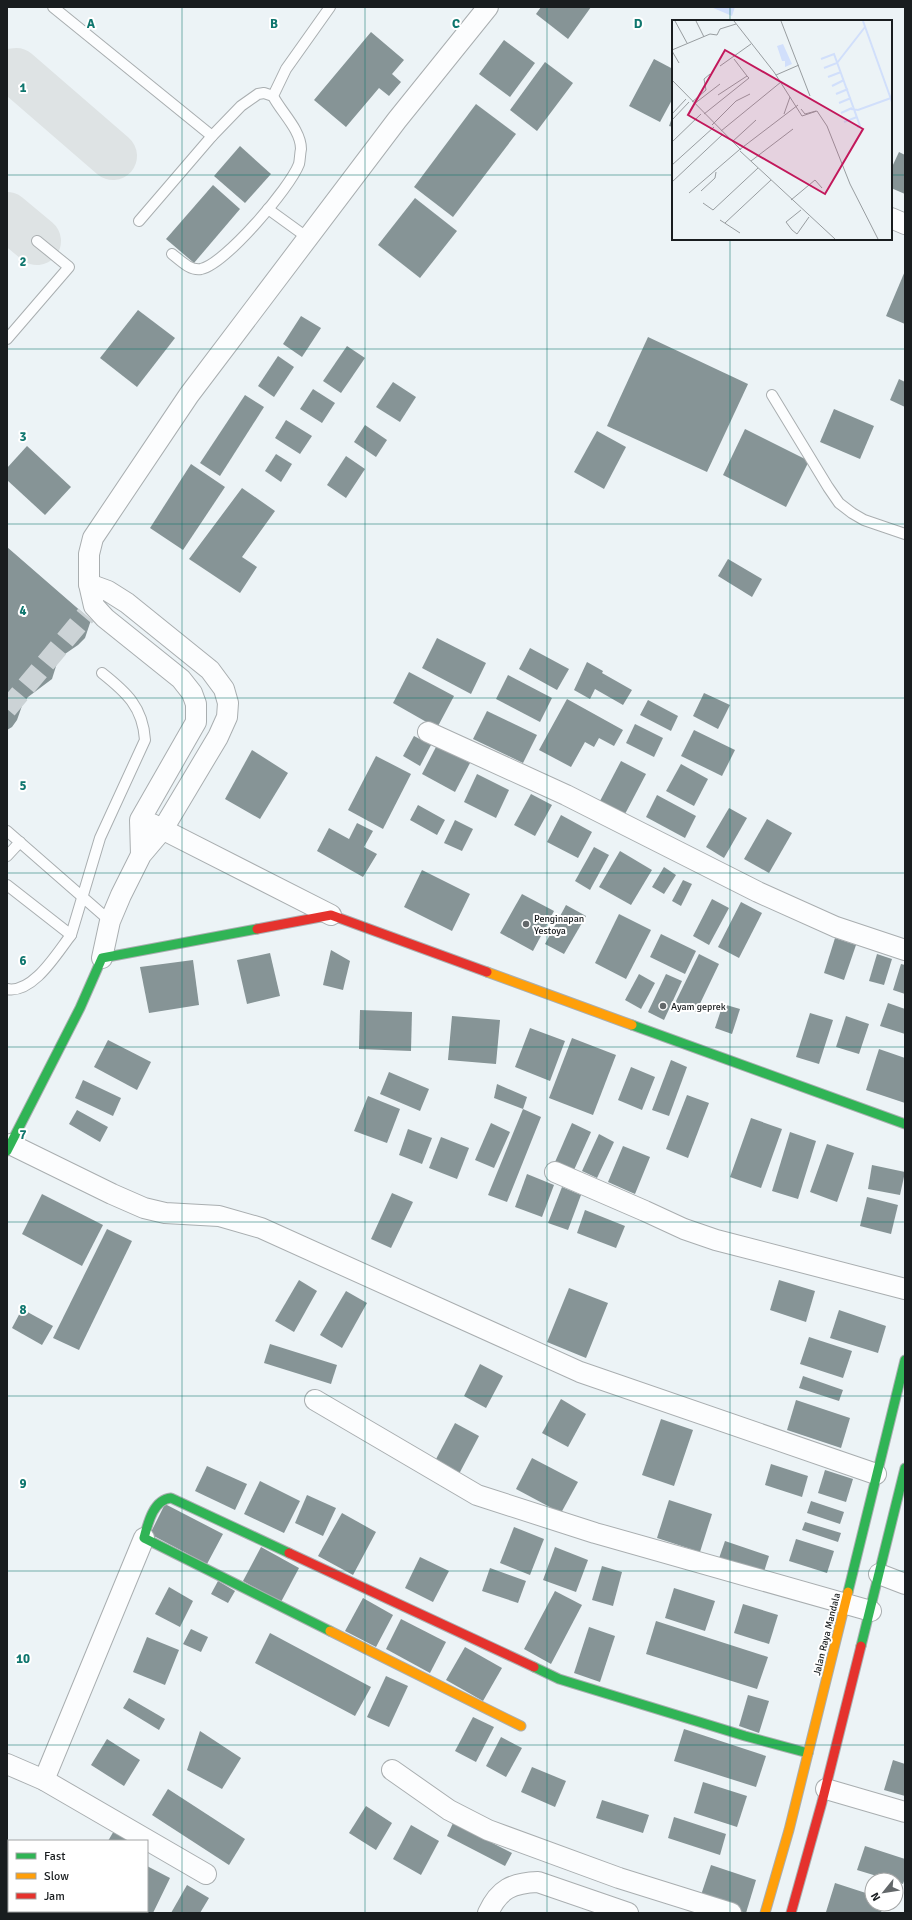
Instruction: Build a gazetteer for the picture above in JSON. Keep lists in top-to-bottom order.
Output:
{
  "streets": {
    "main road": ["Jalan Raya Mandala"]
  },
  "places": ["Penginapan Yestoya", "Ayam geprek"],
  "legend": ["Fast", "Slow", "Jam"],
  "north": "bottom left",
  "grid": {
    "columns": [
      "A",
      "B",
      "C",
      "D"
    ],
    "rows": [
      "1",
      "2",
      "3",
      "4",
      "5",
      "6",
      "7",
      "8",
      "9",
      "10"
    ]
  }
}
